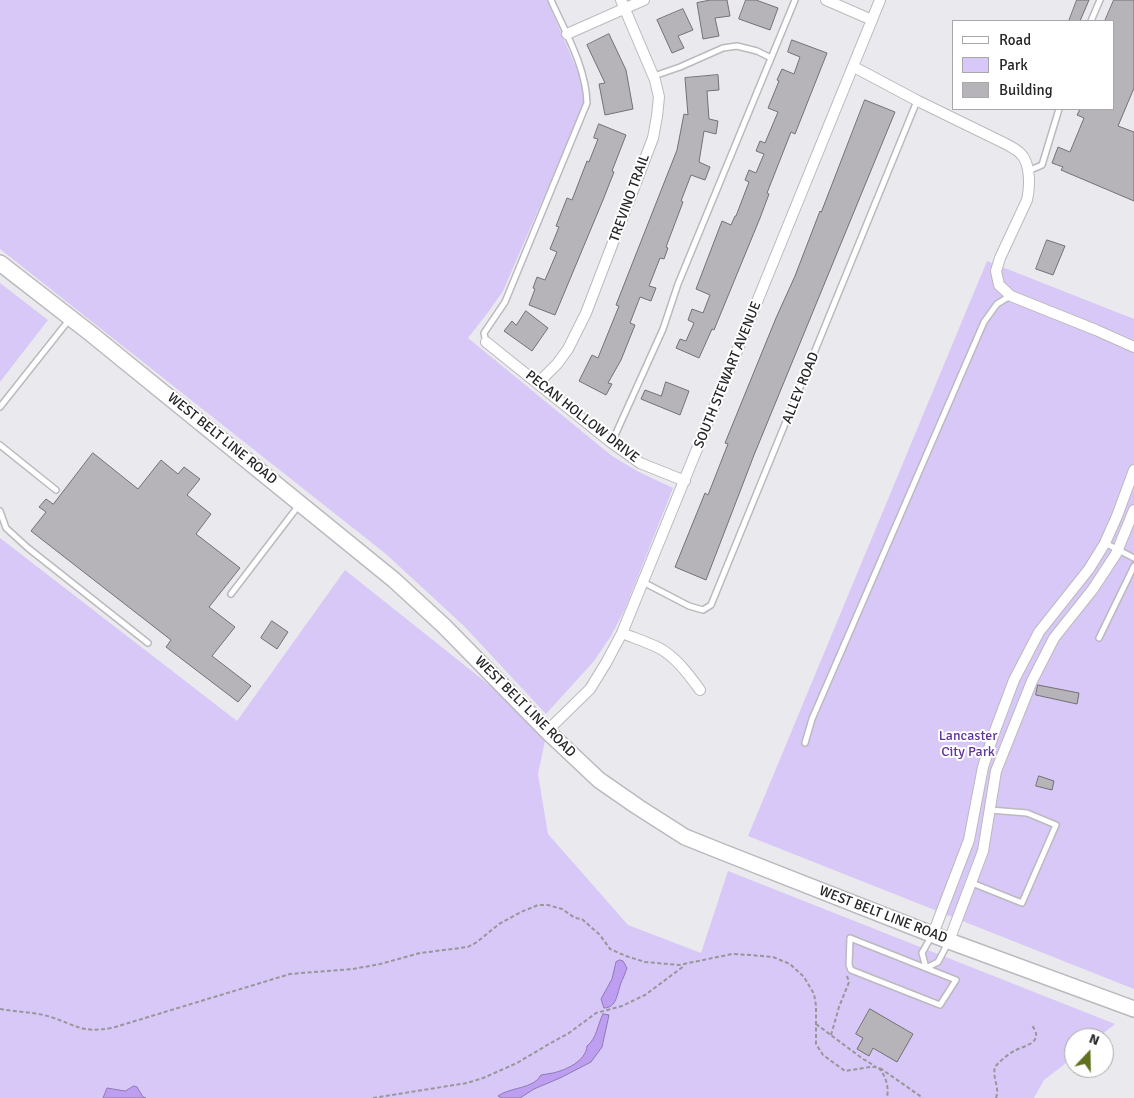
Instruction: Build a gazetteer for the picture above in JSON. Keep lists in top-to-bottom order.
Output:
{
  "streets": {
    "main road": ["WEST BELT LINE ROAD"],
    "street": ["TREVINO TRAIL", "SOUTH STEWART AVENUE", "PECAN HOLLOW DRIVE"],
    "lane": ["ALLEY ROAD"]
  },
  "crossings": [
    ["TREVINO TRAIL", "PECAN HOLLOW DRIVE"],
    ["SOUTH STEWART AVENUE", "ALLEY ROAD"],
    ["SOUTH STEWART AVENUE", "PECAN HOLLOW DRIVE"],
    ["SOUTH STEWART AVENUE", "WEST BELT LINE ROAD"]
  ],
  "parks": ["Lancaster City Park"],
  "legend": ["Road", "Park", "Building"],
  "north": "top"
}
